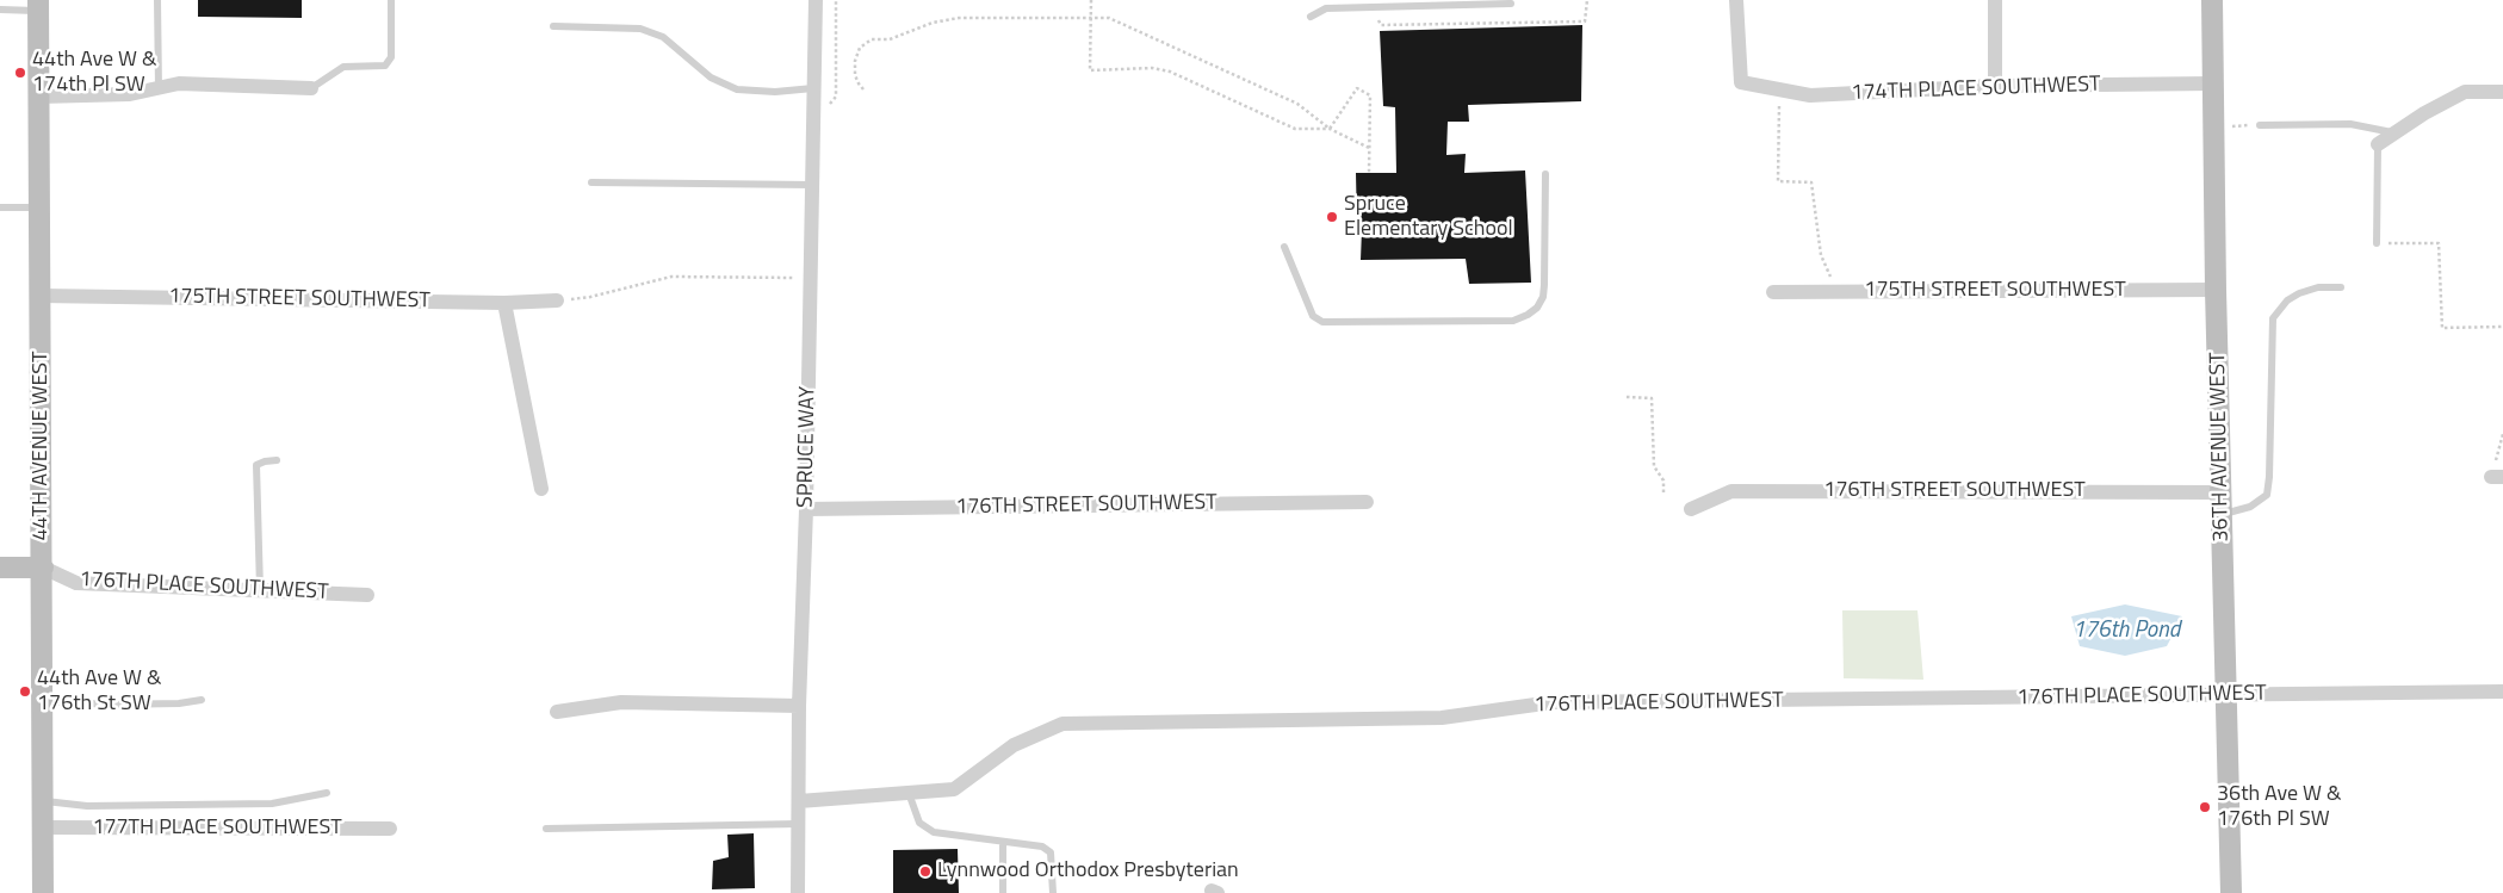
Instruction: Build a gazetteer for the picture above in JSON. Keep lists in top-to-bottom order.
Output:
{
  "streets": {
    "main road": ["44TH AVENUE WEST", "36TH AVENUE WEST"],
    "street": [
      "174TH PLACE SOUTHWEST",
      "175TH STREET SOUTHWEST",
      "SPRUCE WAY",
      "176TH STREET SOUTHWEST",
      "176TH PLACE SOUTHWEST",
      "177TH PLACE SOUTHWEST"
    ]
  },
  "crossings": [
    ["174TH PLACE SOUTHWEST", "36TH AVENUE WEST"],
    ["175TH STREET SOUTHWEST", "44TH AVENUE WEST"],
    ["175TH STREET SOUTHWEST", "36TH AVENUE WEST"],
    ["44TH AVENUE WEST", "176TH PLACE SOUTHWEST"],
    ["44TH AVENUE WEST", "177TH PLACE SOUTHWEST"],
    ["SPRUCE WAY", "176TH STREET SOUTHWEST"],
    ["SPRUCE WAY", "176TH PLACE SOUTHWEST"],
    ["36TH AVENUE WEST", "176TH STREET SOUTHWEST"],
    ["36TH AVENUE WEST", "176TH PLACE SOUTHWEST"]
  ],
  "water": ["176th Pond"],
  "places": [
    "44th Ave W & 174th Pl SW",
    "Spruce Elementary School",
    "44th Ave W & 176th St SW",
    "36th Ave W & 176th Pl SW",
    "Lynnwood Orthodox Presbyterian"
  ]
}
